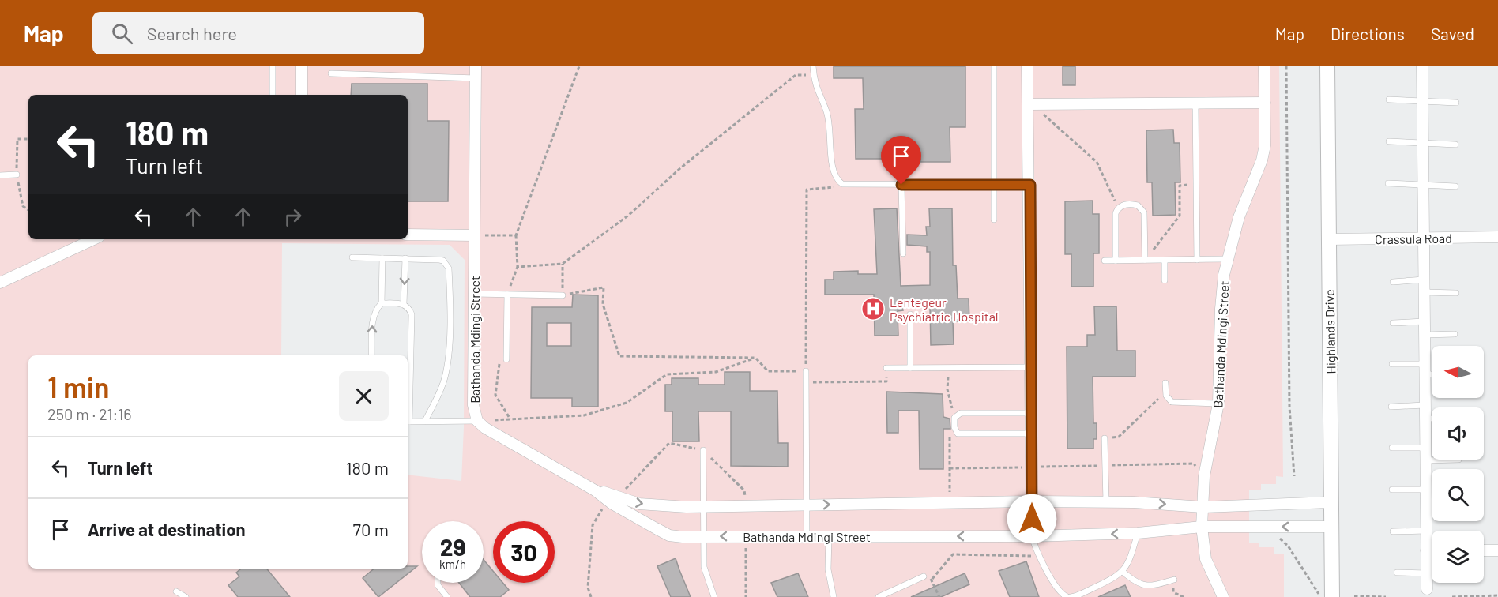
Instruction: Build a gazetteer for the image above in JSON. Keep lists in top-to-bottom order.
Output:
{
  "streets": {
    "main road": ["Highlands Drive"],
    "street": ["Crassula Road", "Bathanda Mdingi Street"]
  },
  "crossings": [
    ["Crassula Road", "Highlands Drive"],
    ["Highlands Drive", "Bathanda Mdingi Street"]
  ],
  "places": {
    "hospital": ["Lentegeur Psychiatric Hospital"]
  },
  "north": "left",
  "page": {
    "header": "Map",
    "search": "Search here",
    "nav": ["Map", "Directions", "Saved"],
    "turn": ["180 m", "Turn left"],
    "heading": ["1 min", "250 m · 21:16"],
    "list": [
      {
        "name": "Turn left",
        "value": "180 m"
      },
      {
        "name": "Arrive at destination",
        "value": "70 m"
      }
    ],
    "speed": "29 km/h",
    "limit": "30"
  }
}
